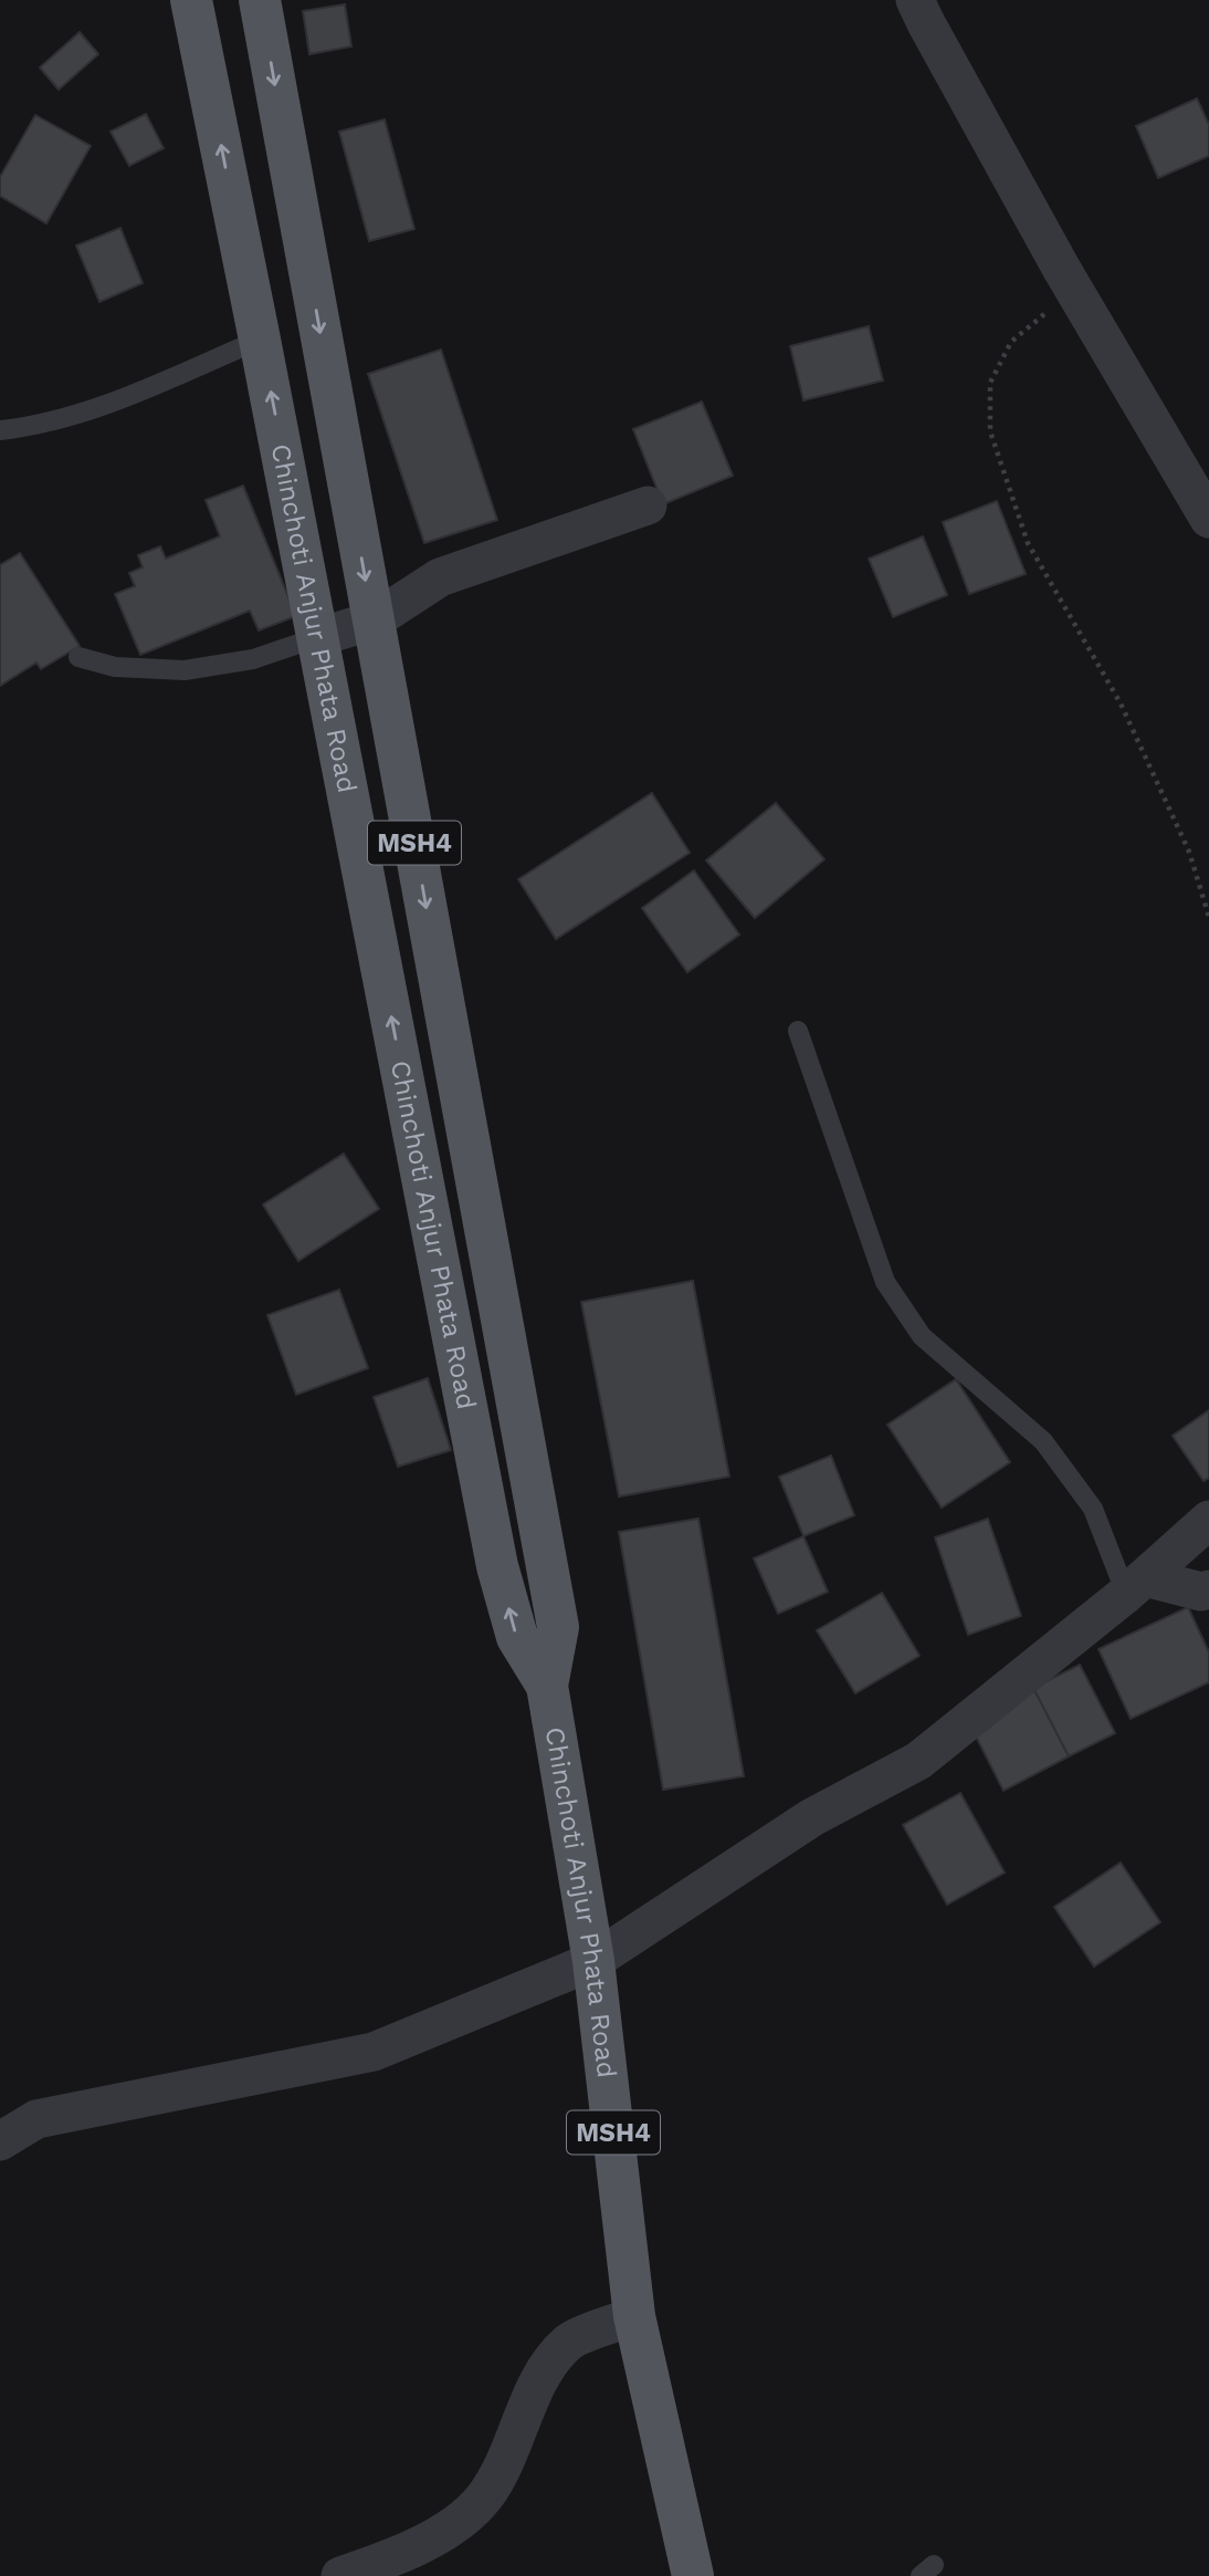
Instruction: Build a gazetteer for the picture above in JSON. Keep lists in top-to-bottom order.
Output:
{
  "streets": {
    "main road": ["Chinchoti Anjur Phata Road", "MSH4"]
  }
}
